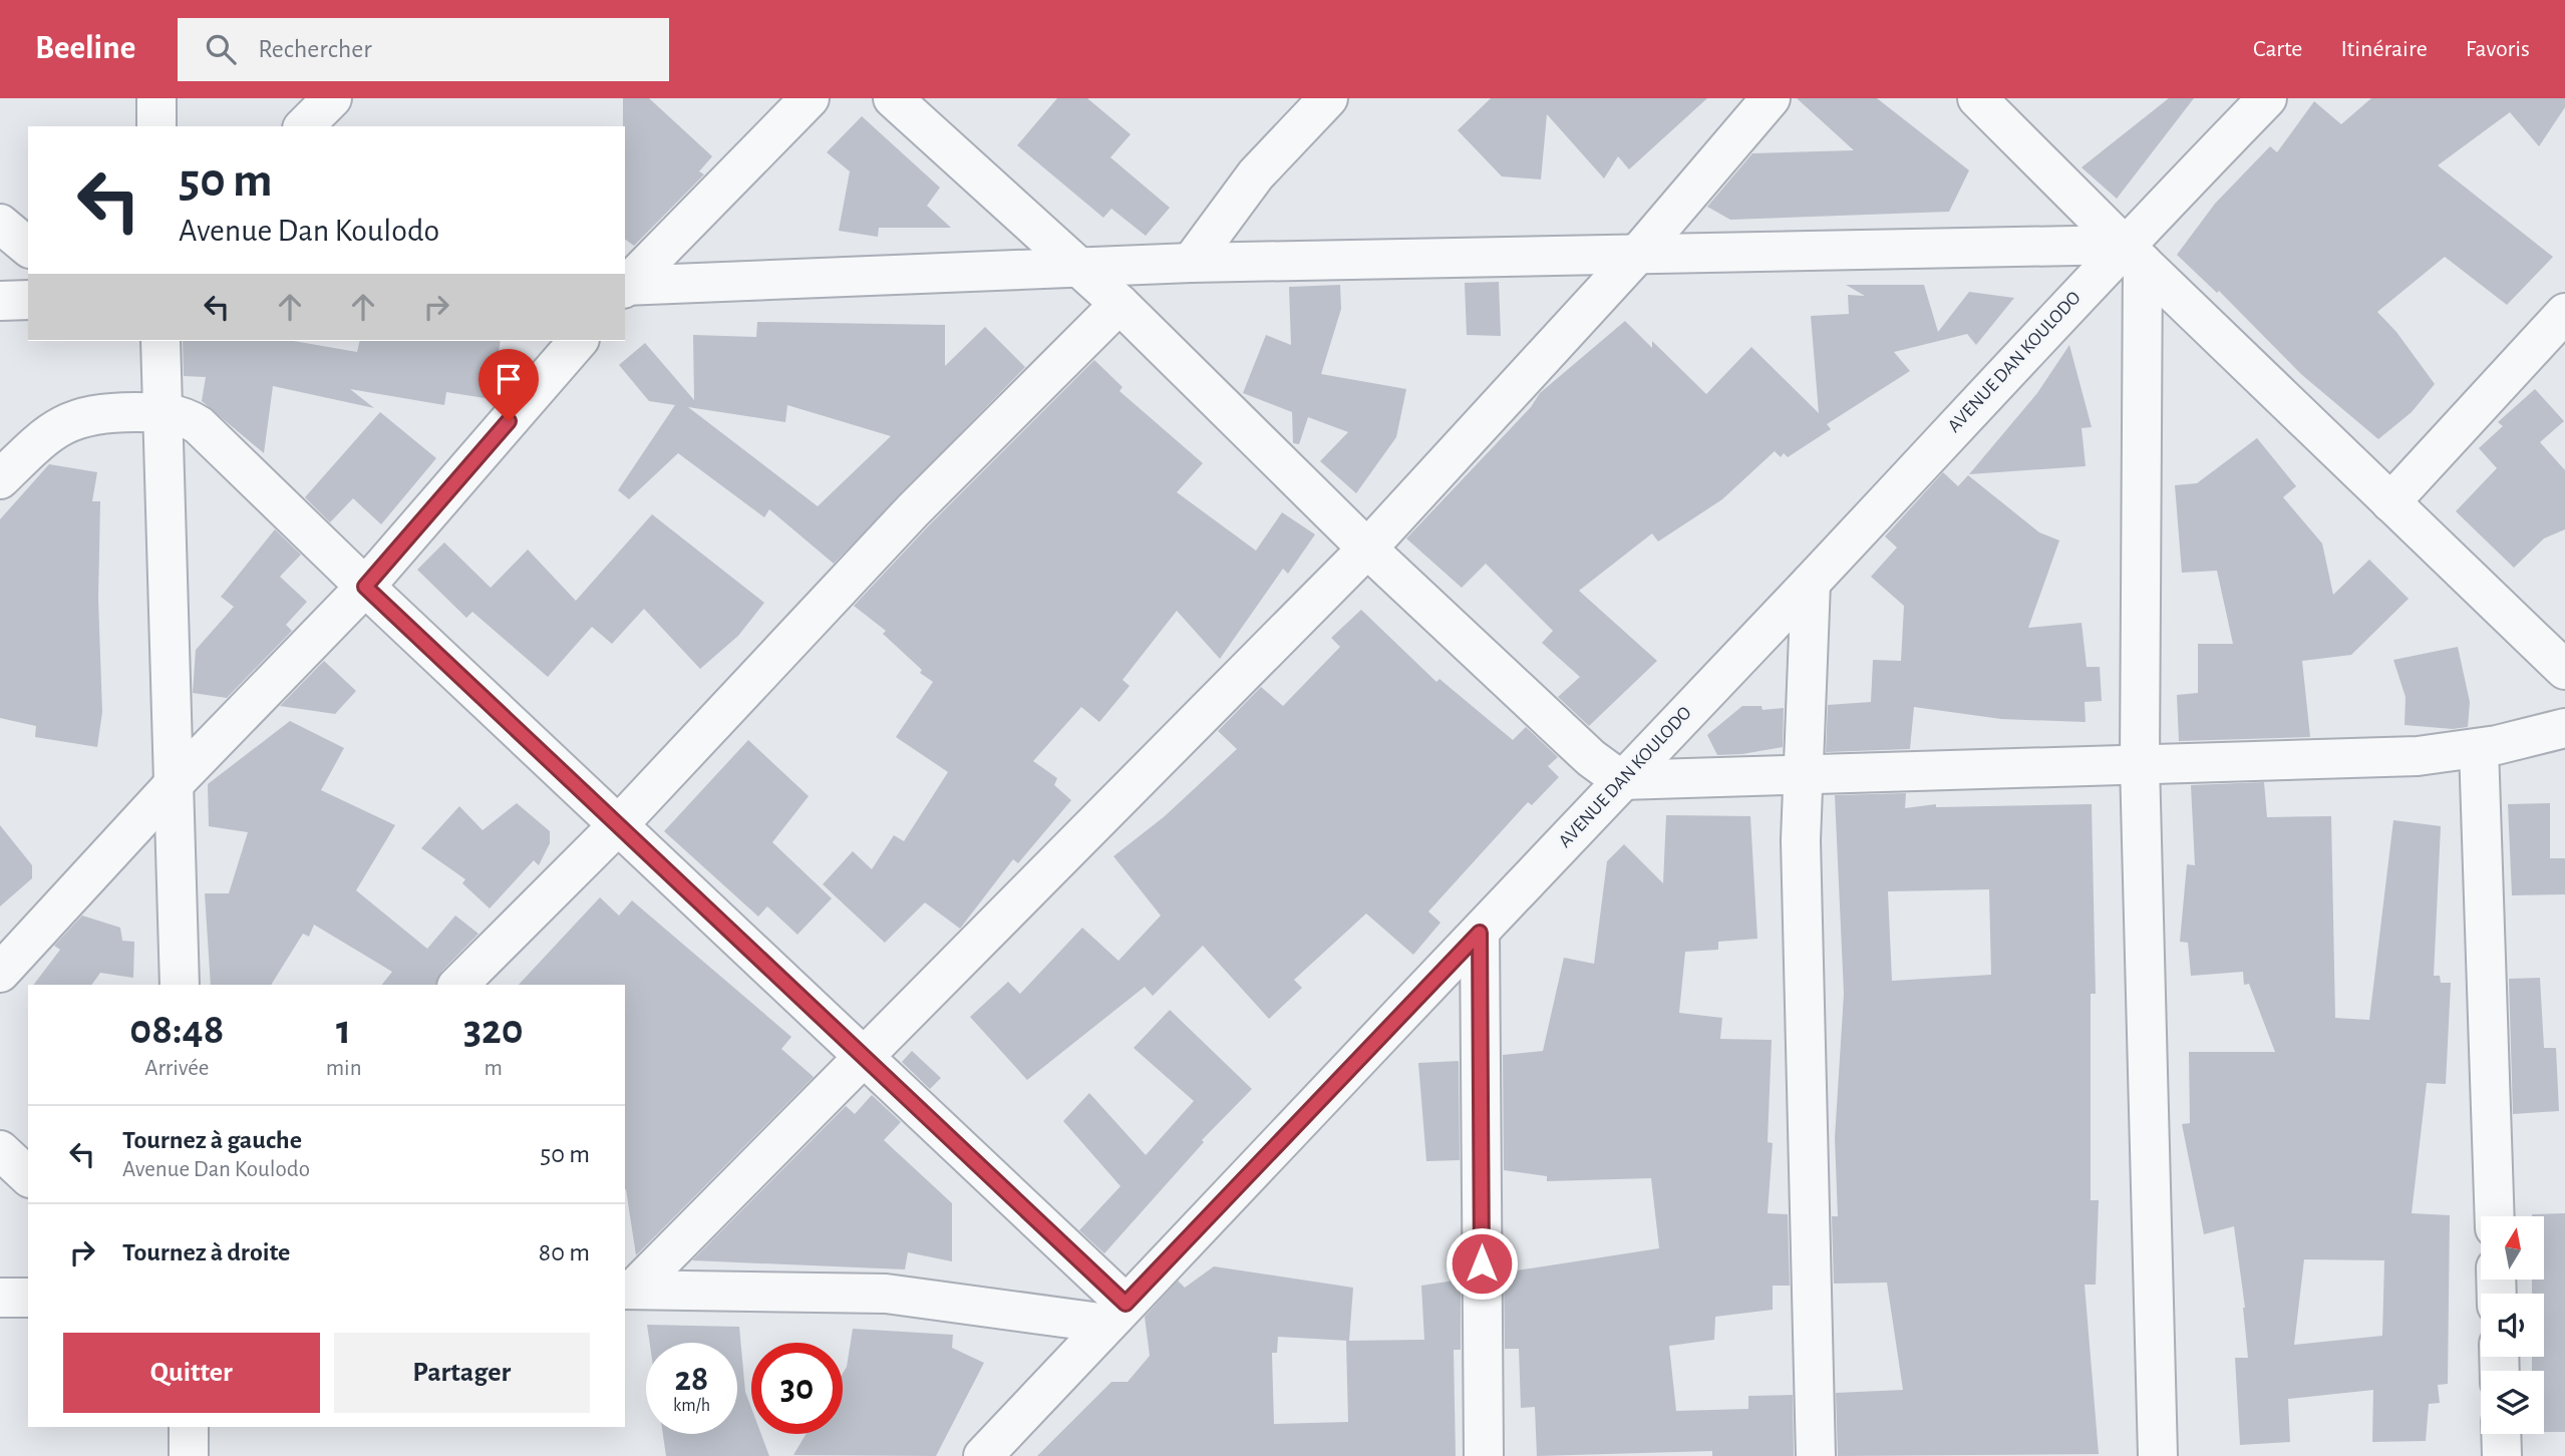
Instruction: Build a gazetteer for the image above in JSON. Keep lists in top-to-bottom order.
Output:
{
  "streets": {
    "street": ["AVENUE DAN KOULODO"]
  },
  "north": "top",
  "page": {
    "header": "Beeline",
    "search": "Rechercher",
    "nav": ["Carte", "Itinéraire", "Favoris"],
    "turn": ["50 m", "Avenue Dan Koulodo"],
    "eta": [
      "08:48",
      "Arrivée",
      "1",
      "min",
      "320",
      "m"
    ],
    "list": [
      {
        "name": "Tournez à gauche",
        "note": "Avenue Dan Koulodo",
        "value": "50 m"
      },
      {
        "name": "Tournez à droite",
        "value": "80 m"
      }
    ],
    "buttons": ["Quitter", "Partager"],
    "speed": "28 km/h",
    "limit": "30"
  }
}
